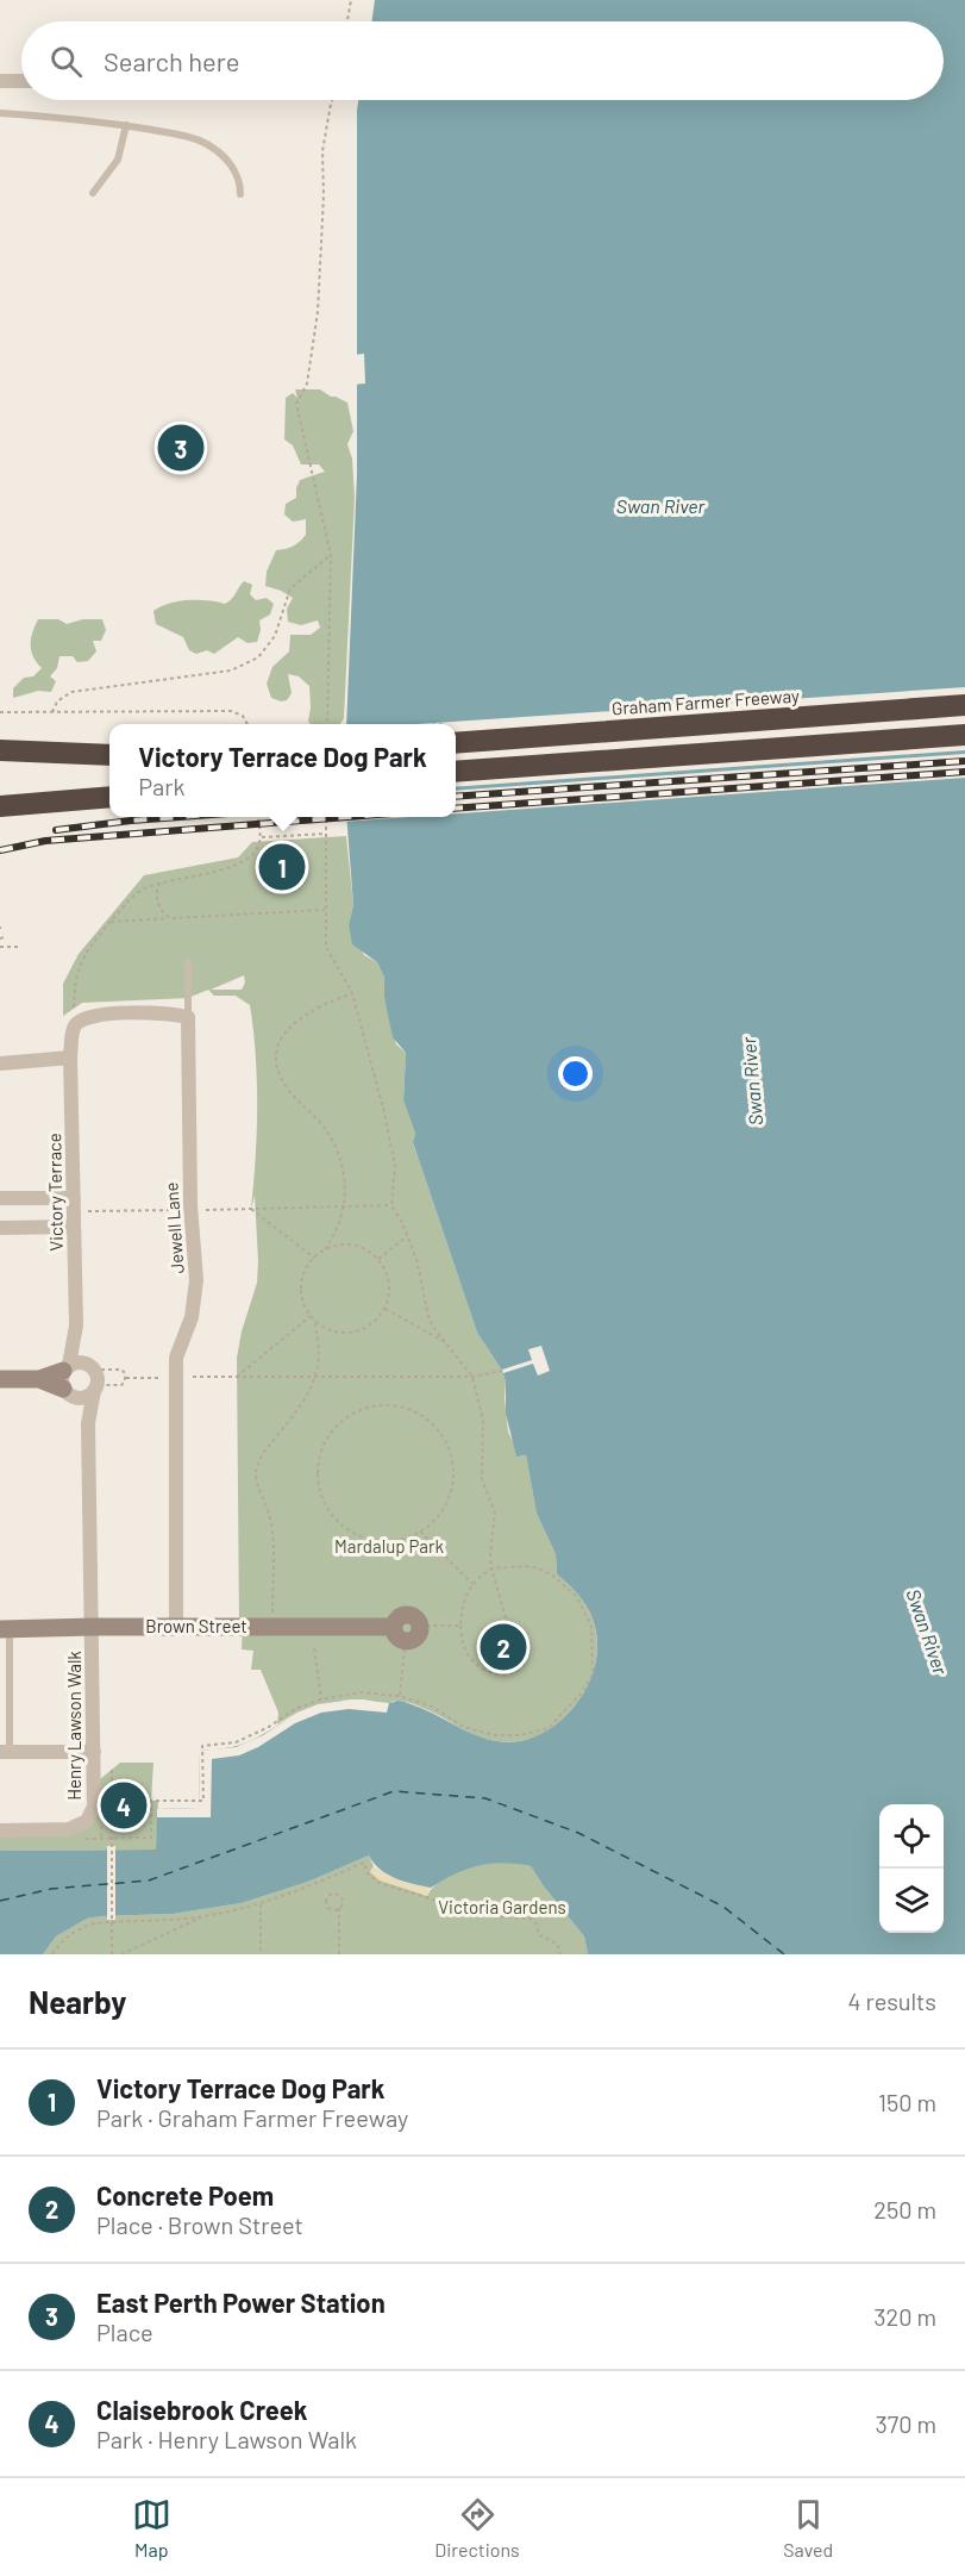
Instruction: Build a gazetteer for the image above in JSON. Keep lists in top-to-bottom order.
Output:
{
  "streets": {
    "highway": ["Graham Farmer Freeway"],
    "street": [
      "Victory Terrace",
      "Jewell Lane",
      "Brown Street",
      "Henry Lawson Walk"
    ]
  },
  "crossings": [
    ["Victory Terrace", "Brown Street"],
    ["Victory Terrace", "Henry Lawson Walk"],
    ["Jewell Lane", "Brown Street"],
    ["Brown Street", "Henry Lawson Walk"]
  ],
  "water": ["Swan River"],
  "parks": ["Mardalup Park", "Victoria Gardens"],
  "page": {
    "search": "Search here",
    "pins": [
      "3",
      "1",
      "2",
      "4"
    ],
    "popup": ["Victory Terrace Dog Park", "Park"],
    "heading": ["Nearby", "4 results"],
    "list": [
      {
        "mark": "1",
        "name": "Victory Terrace Dog Park",
        "note": "Park · Graham Farmer Freeway",
        "value": "150 m"
      },
      {
        "mark": "2",
        "name": "Concrete Poem",
        "note": "Place · Brown Street",
        "value": "250 m"
      },
      {
        "mark": "3",
        "name": "East Perth Power Station",
        "note": "Place",
        "value": "320 m"
      },
      {
        "mark": "4",
        "name": "Claisebrook Creek",
        "note": "Park · Henry Lawson Walk",
        "value": "370 m"
      }
    ],
    "nav": ["Map", "Directions", "Saved"]
  }
}
